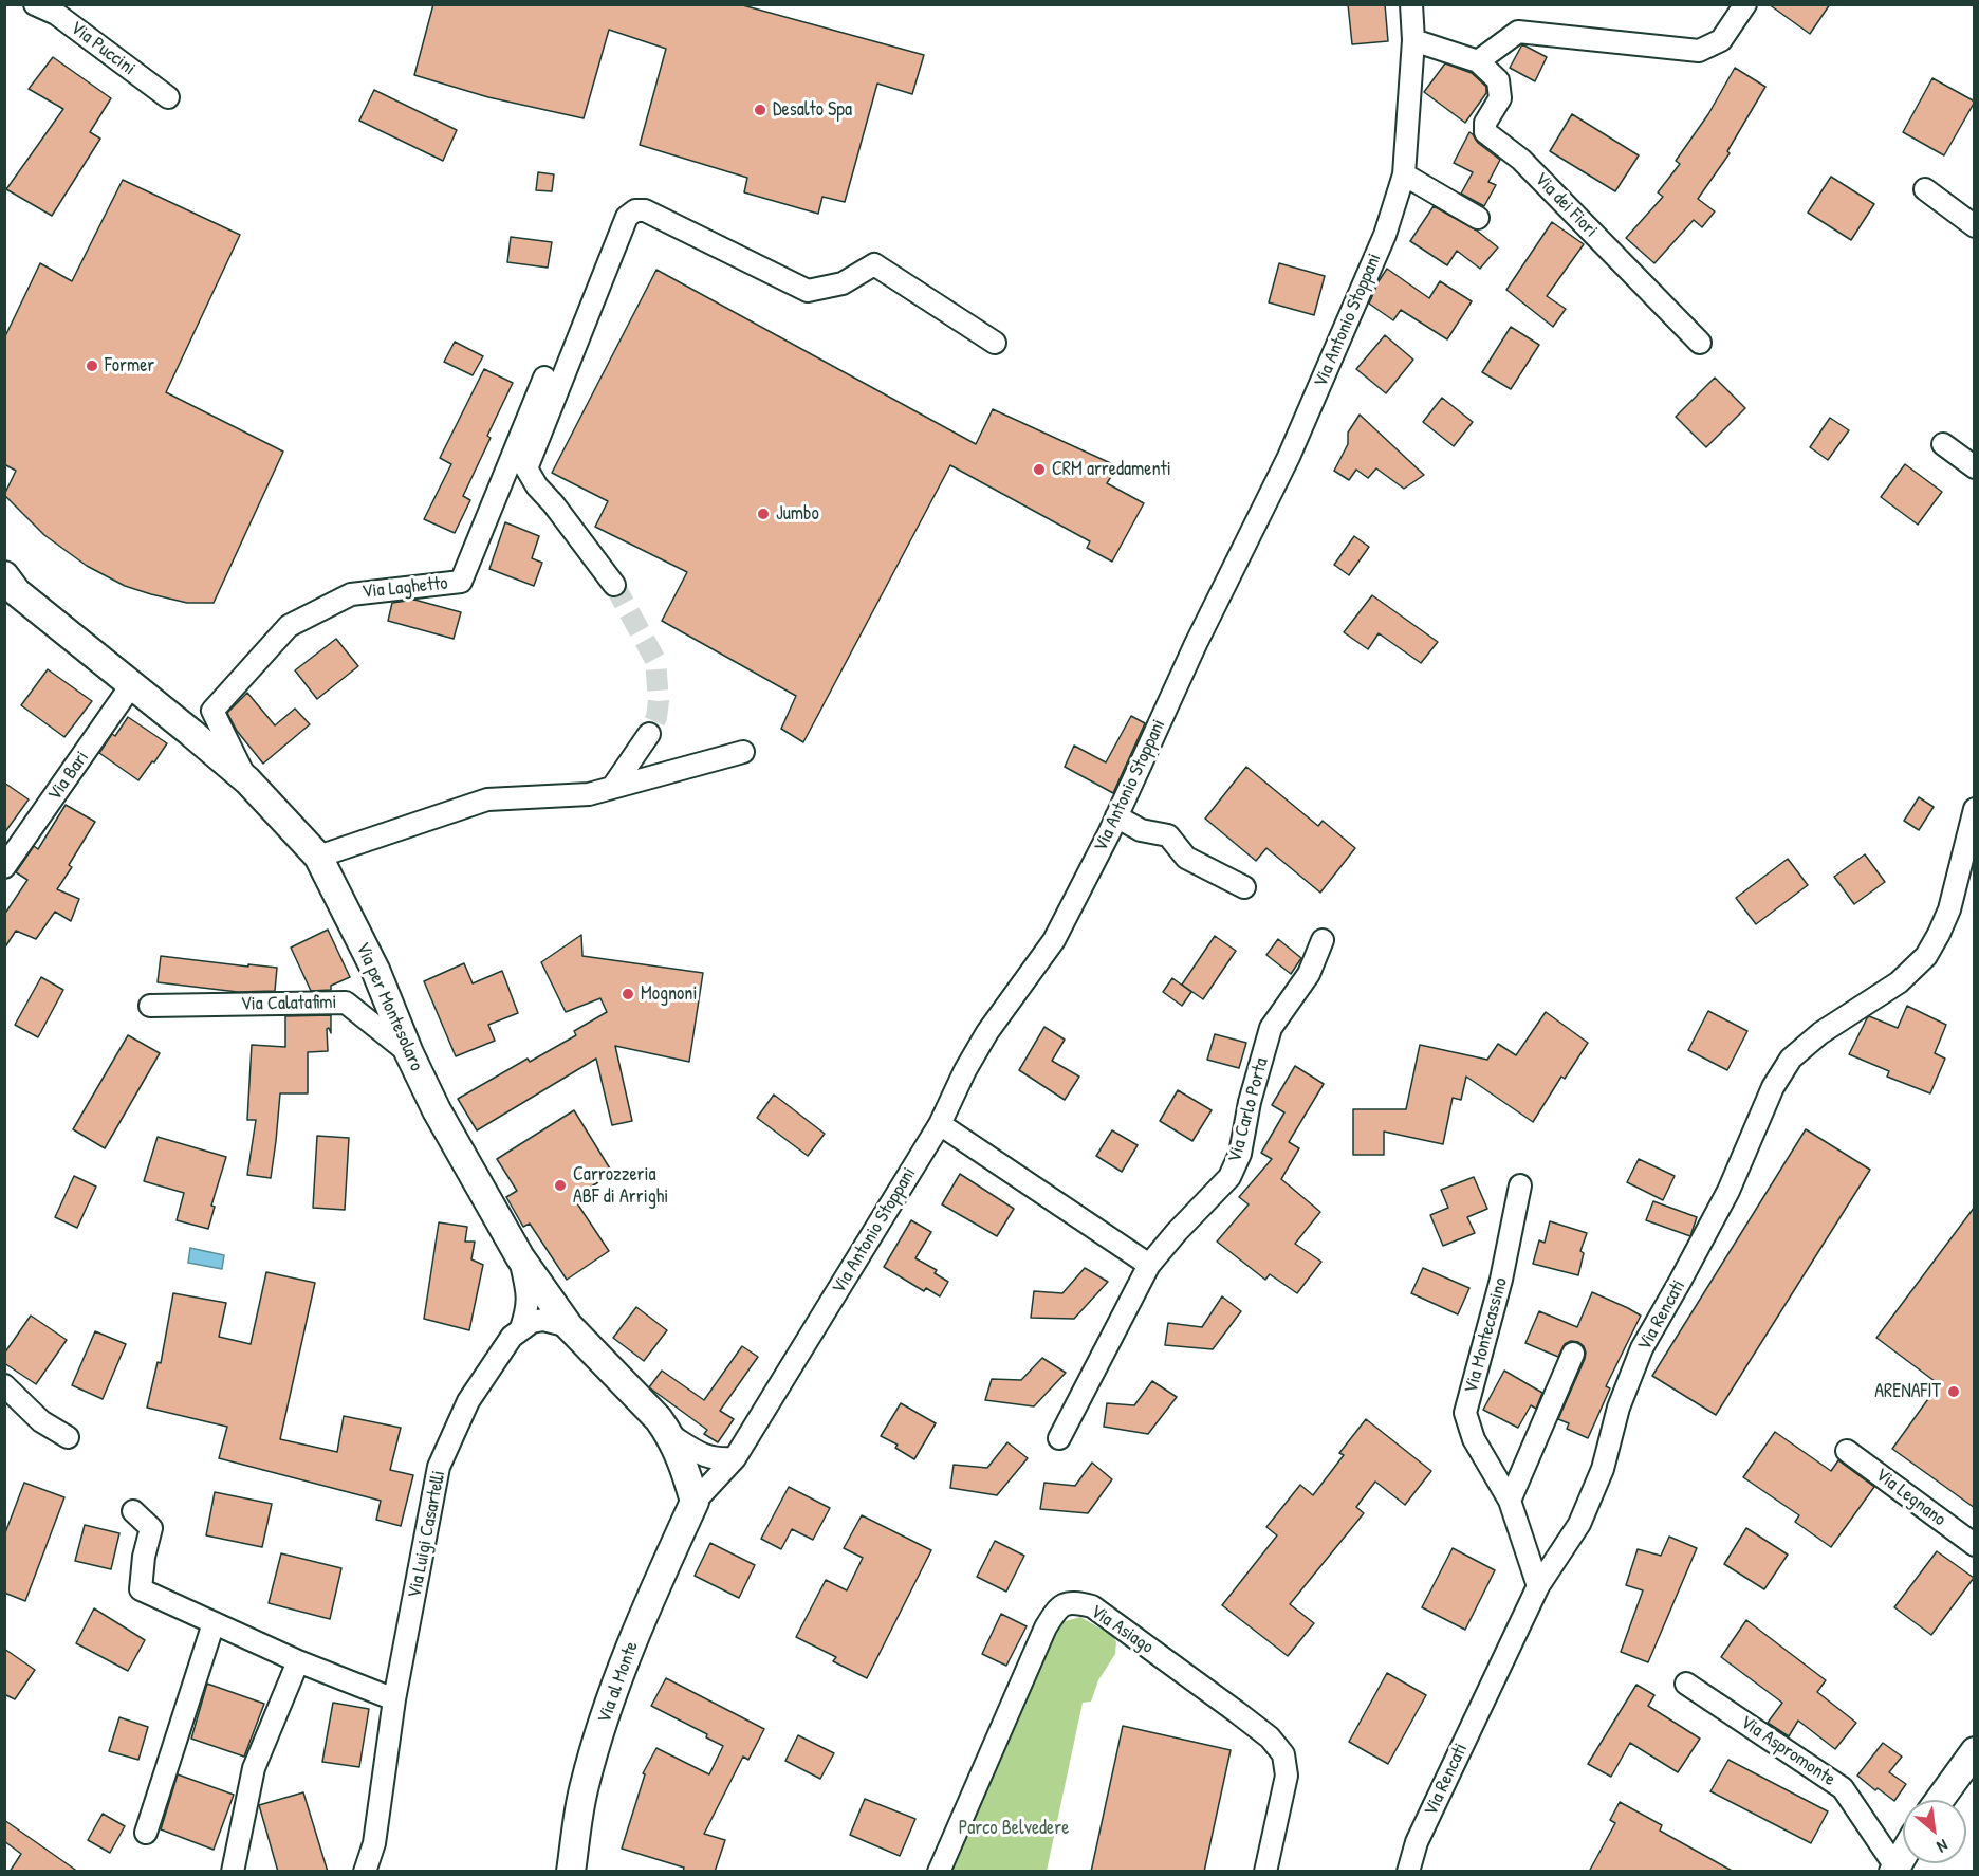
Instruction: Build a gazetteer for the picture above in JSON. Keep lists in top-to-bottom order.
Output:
{
  "streets": {
    "main road": ["Via per Montesolaro", "Via al Monte"],
    "street": [
      "Via Puccini",
      "Via dei Fiori",
      "Via Antonio Stoppani",
      "Via Laghetto",
      "Via Bari",
      "Via Calatafimi",
      "Via Carlo Porta",
      "Via Rencati",
      "Via Montecassino",
      "Via Legnano",
      "Via Luigi Casartelli",
      "Via Asiago",
      "Via Aspromonte"
    ]
  },
  "crossings": [
    ["Via Antonio Stoppani", "Via per Montesolaro"],
    ["Via Antonio Stoppani", "Via al Monte"],
    ["Via Laghetto", "Via per Montesolaro"],
    ["Via Bari", "Via per Montesolaro"],
    ["Via Calatafimi", "Via per Montesolaro"],
    ["Via per Montesolaro", "Via al Monte"],
    ["Via Rencati", "Via Montecassino"]
  ],
  "parks": ["Parco Belvedere"],
  "places": [
    "Desalto Spa",
    "Former",
    "CRM arredamenti",
    "Jumbo",
    "Mognoni",
    "Carrozzeria ABF di Arrighi",
    "ARENAFIT"
  ],
  "north": "bottom right"
}
